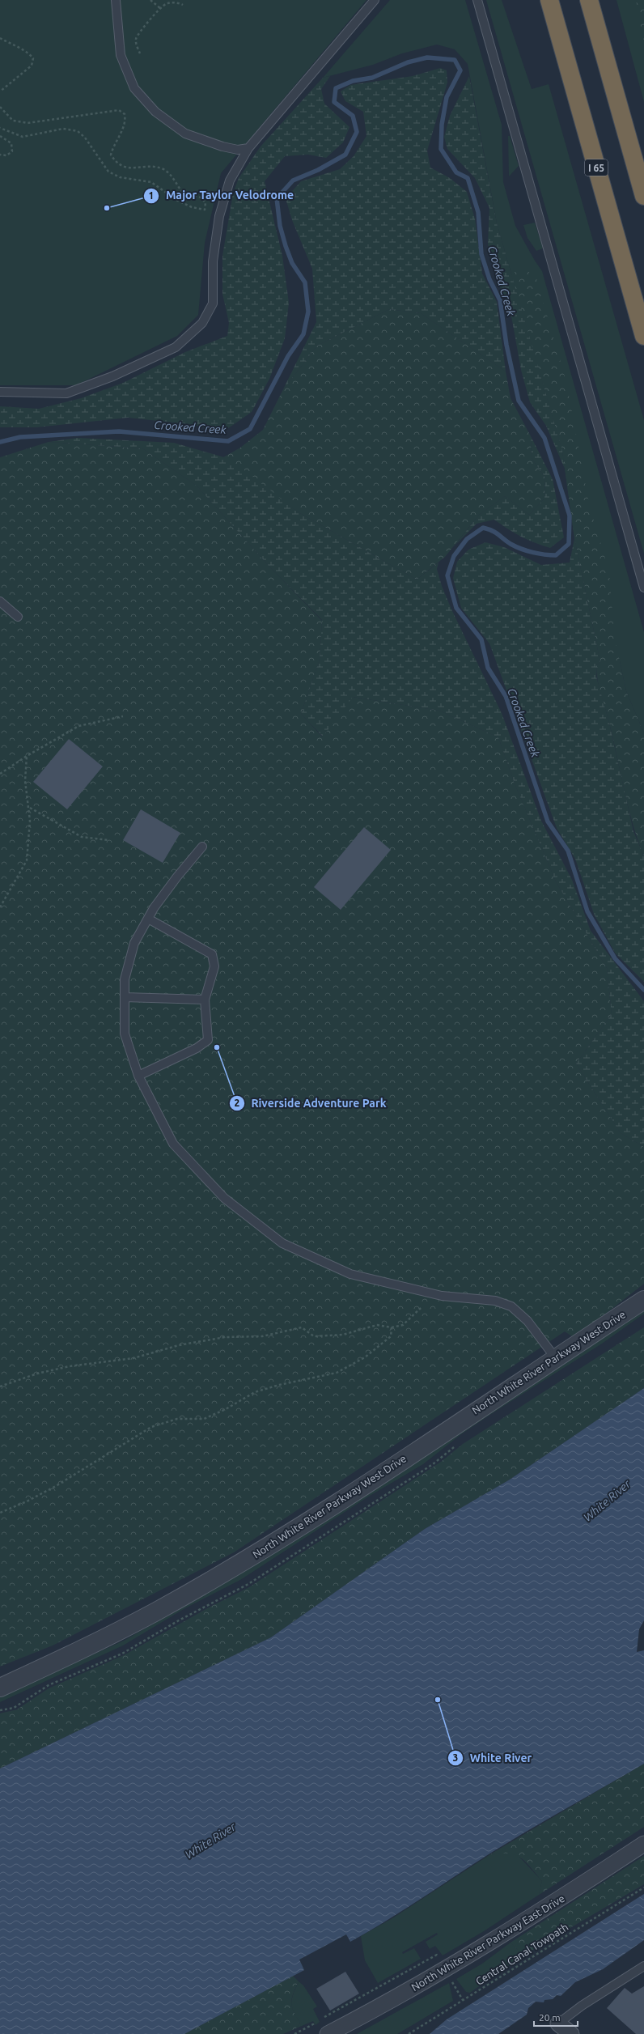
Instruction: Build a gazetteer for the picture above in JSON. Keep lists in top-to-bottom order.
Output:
{
  "streets": {
    "highway": ["I 65"],
    "street": ["North White River Parkway West Drive", "North White River Parkway East Drive"],
    "path": ["Central Canal Towpath"]
  },
  "water": ["Crooked Creek", "White River"],
  "places": ["Major Taylor Velodrome", "Riverside Adventure Park", "White River"],
  "scale_bar": "20 m"
}
